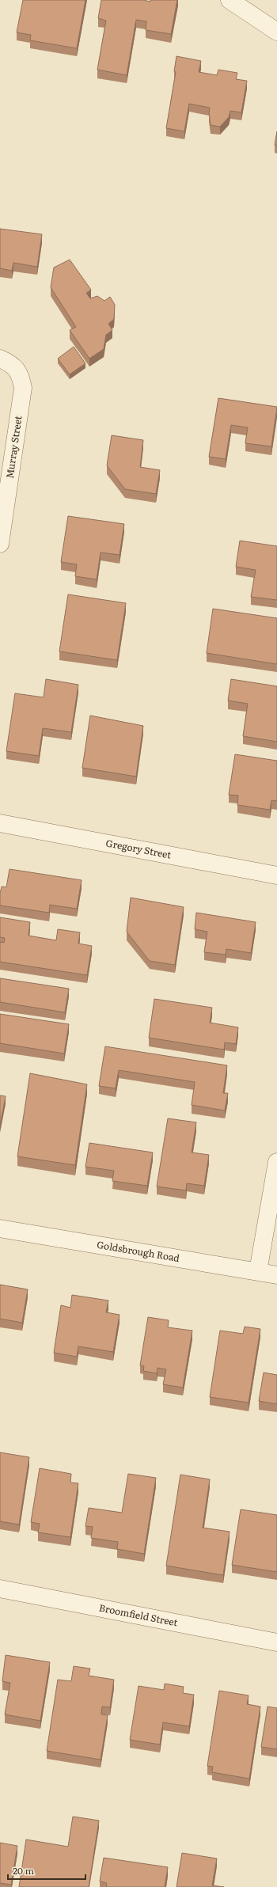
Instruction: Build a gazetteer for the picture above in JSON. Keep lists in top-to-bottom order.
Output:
{
  "streets": {
    "street": [
      "Murray Street",
      "Gregory Street",
      "Goldsbrough Road",
      "Broomfield Street"
    ]
  },
  "scale_bar": "20 m"
}
